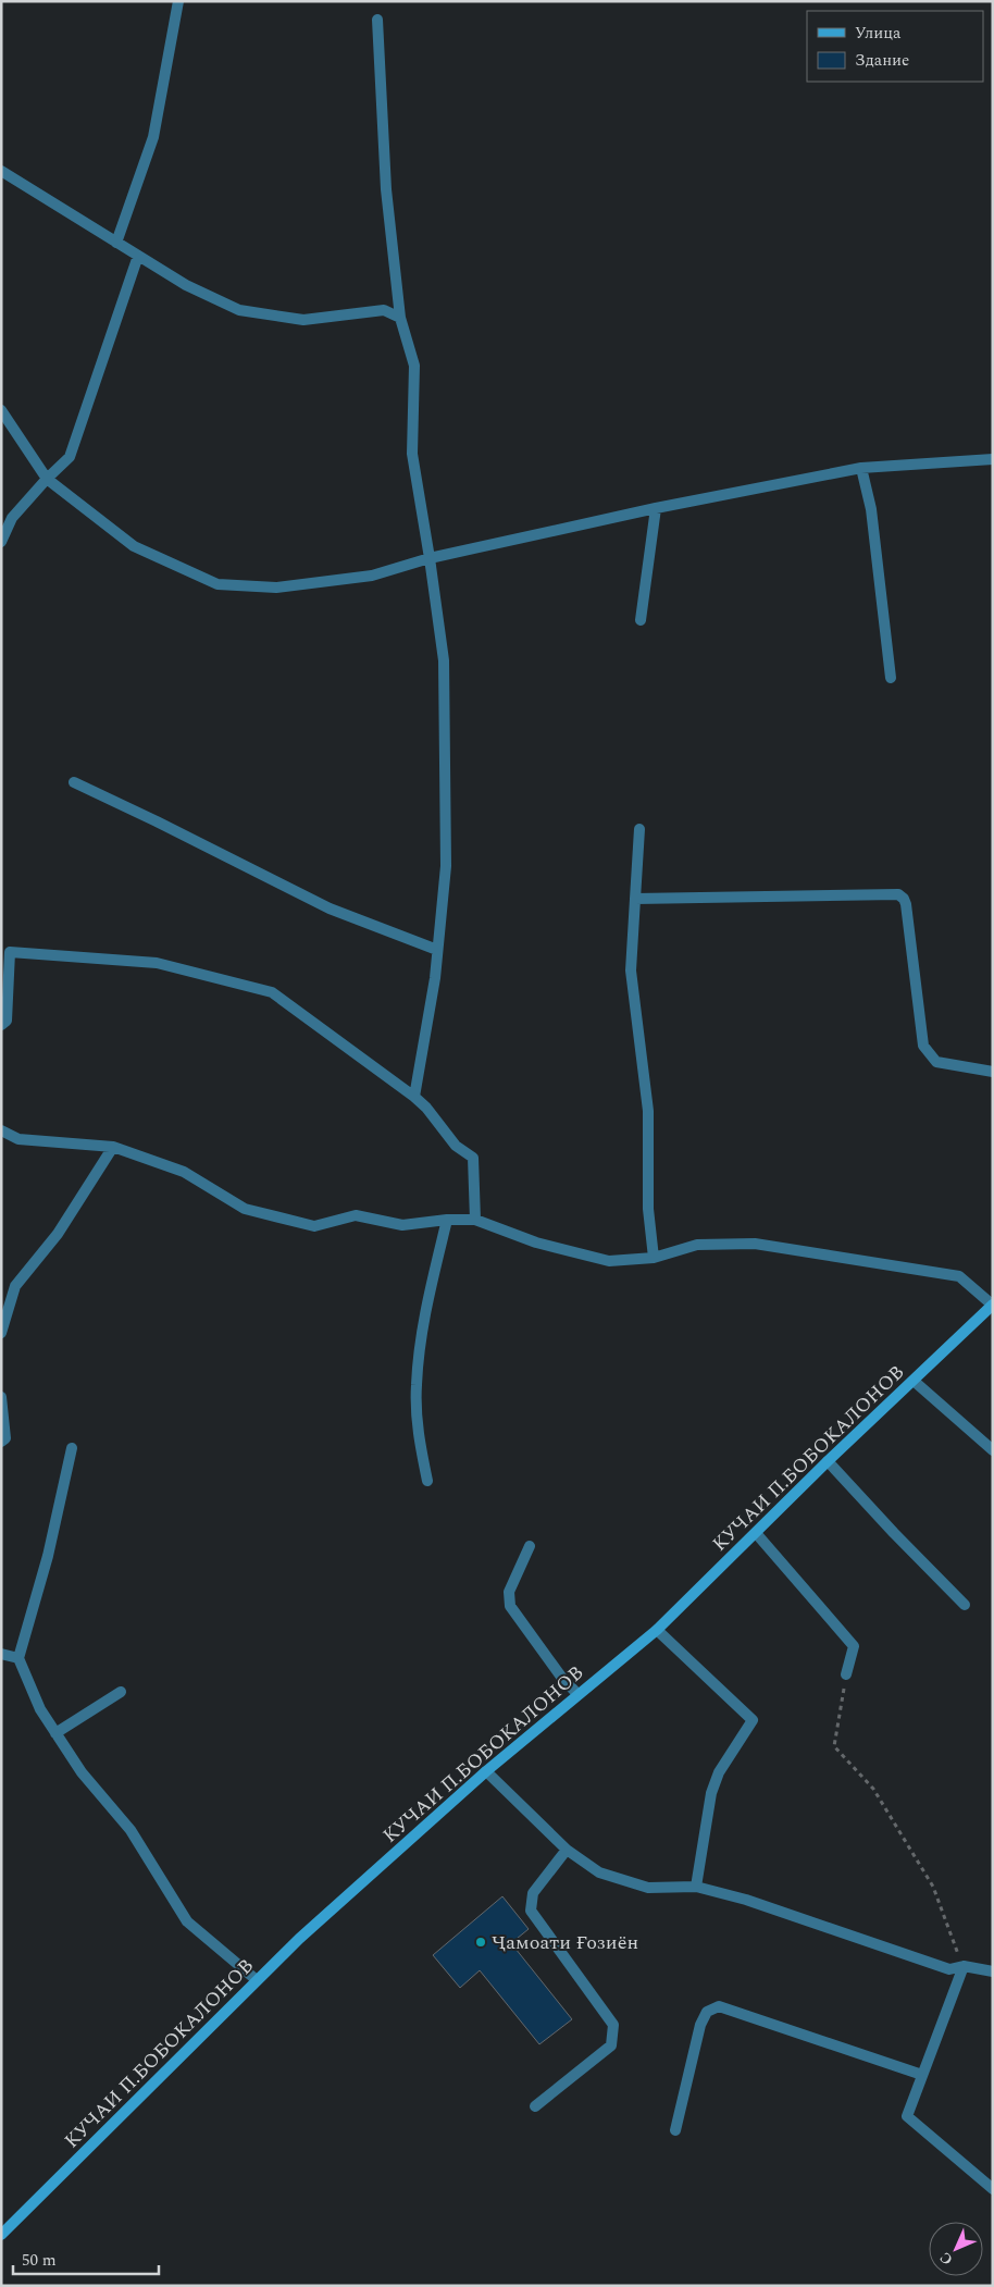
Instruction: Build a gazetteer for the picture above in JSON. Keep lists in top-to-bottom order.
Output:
{
  "streets": {
    "main road": ["КУЧАИ П.БОБОКАЛОНОВ"]
  },
  "places": ["Ҷамоати Ғозиён"],
  "legend": ["Улица", "Здание"],
  "scale_bar": "50 m",
  "north": "bottom left"
}
